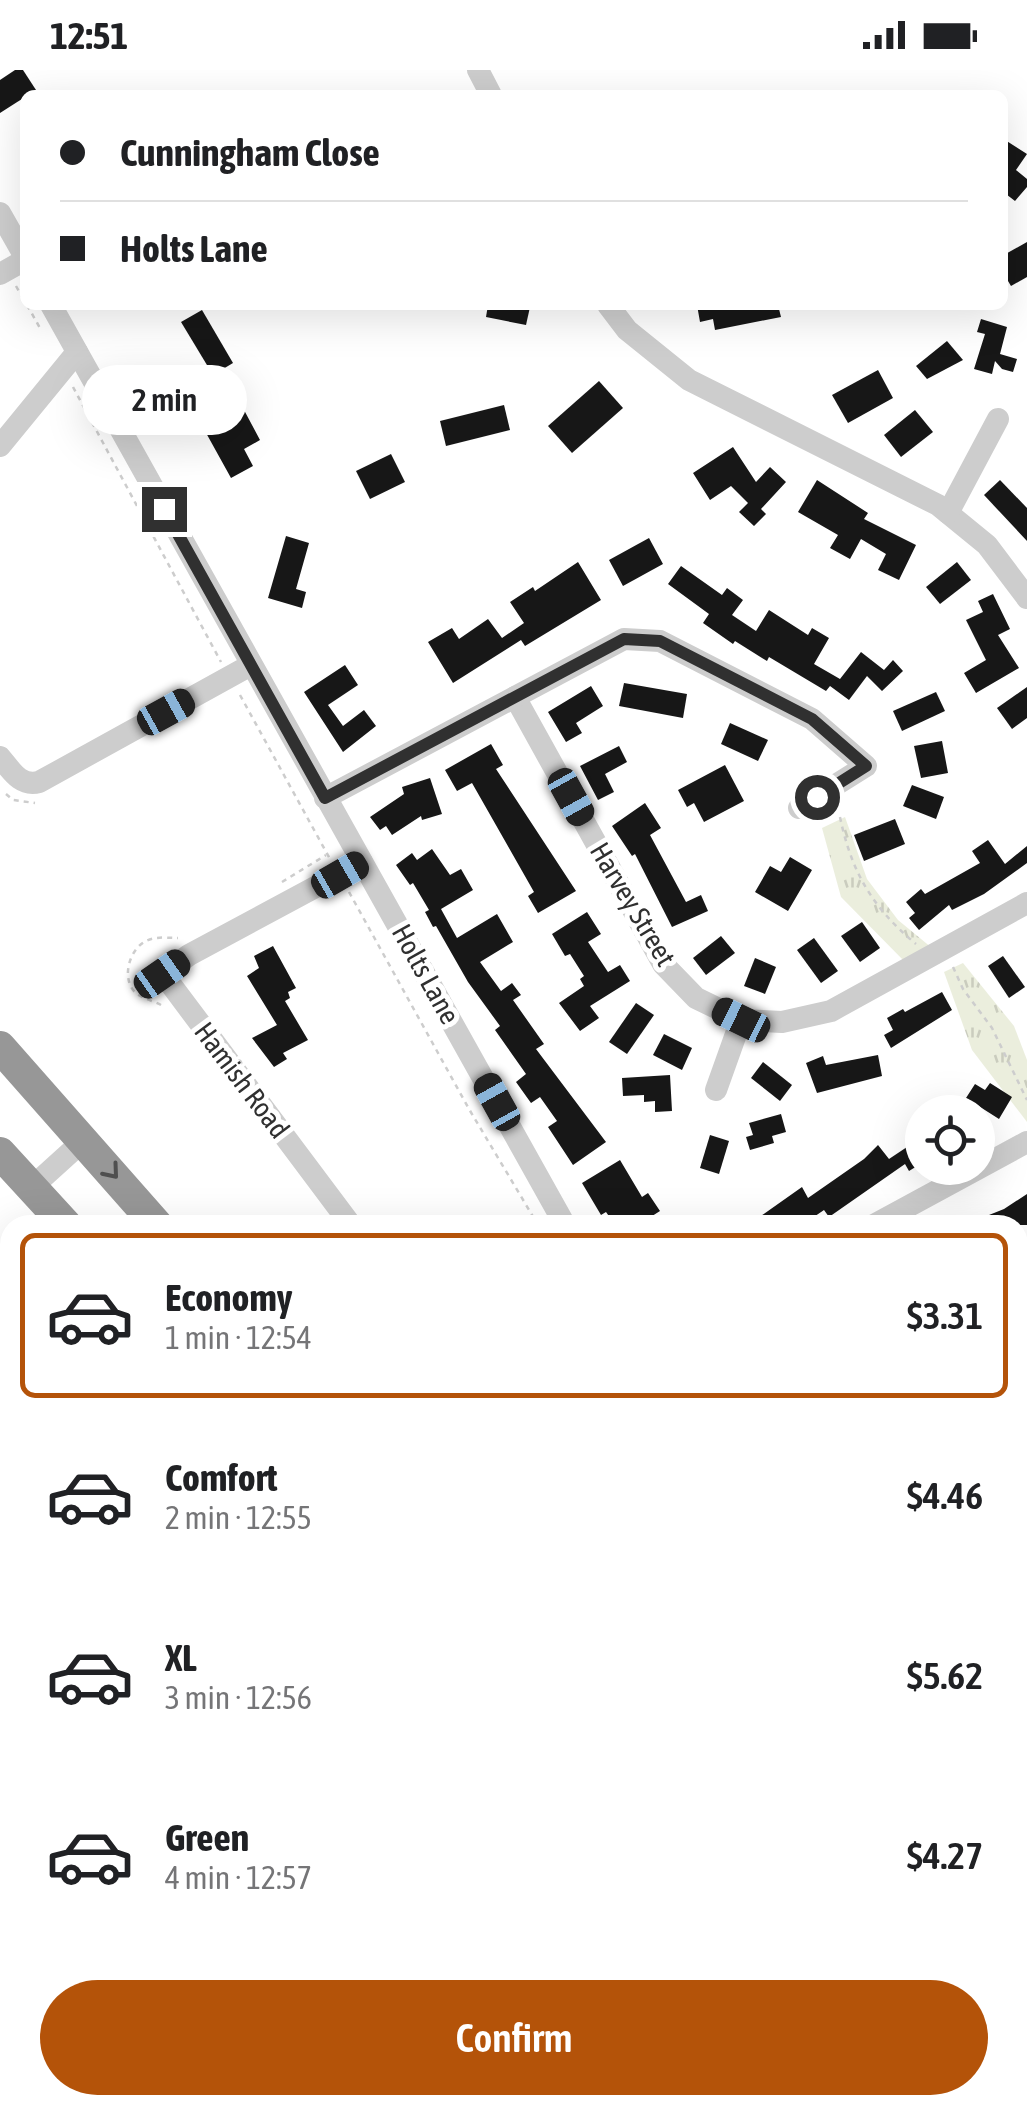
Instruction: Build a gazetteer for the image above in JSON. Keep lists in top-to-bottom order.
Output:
{
  "streets": {
    "street": ["Harvey Street", "Holts Lane", "Hamish Road"]
  },
  "crossings": [
    ["Holts Lane", "Hamish Road"]
  ],
  "page": {
    "status": "12:51",
    "banner": ["Cunningham Close", "Holts Lane"],
    "bubble": "2 min",
    "list": [
      {
        "name": "Economy",
        "note": "1 min · 12:54",
        "value": "$3.31"
      },
      {
        "name": "Comfort",
        "note": "2 min · 12:55",
        "value": "$4.46"
      },
      {
        "name": "XL",
        "note": "3 min · 12:56",
        "value": "$5.62"
      },
      {
        "name": "Green",
        "note": "4 min · 12:57",
        "value": "$4.27"
      }
    ],
    "buttons": "Confirm"
  }
}
